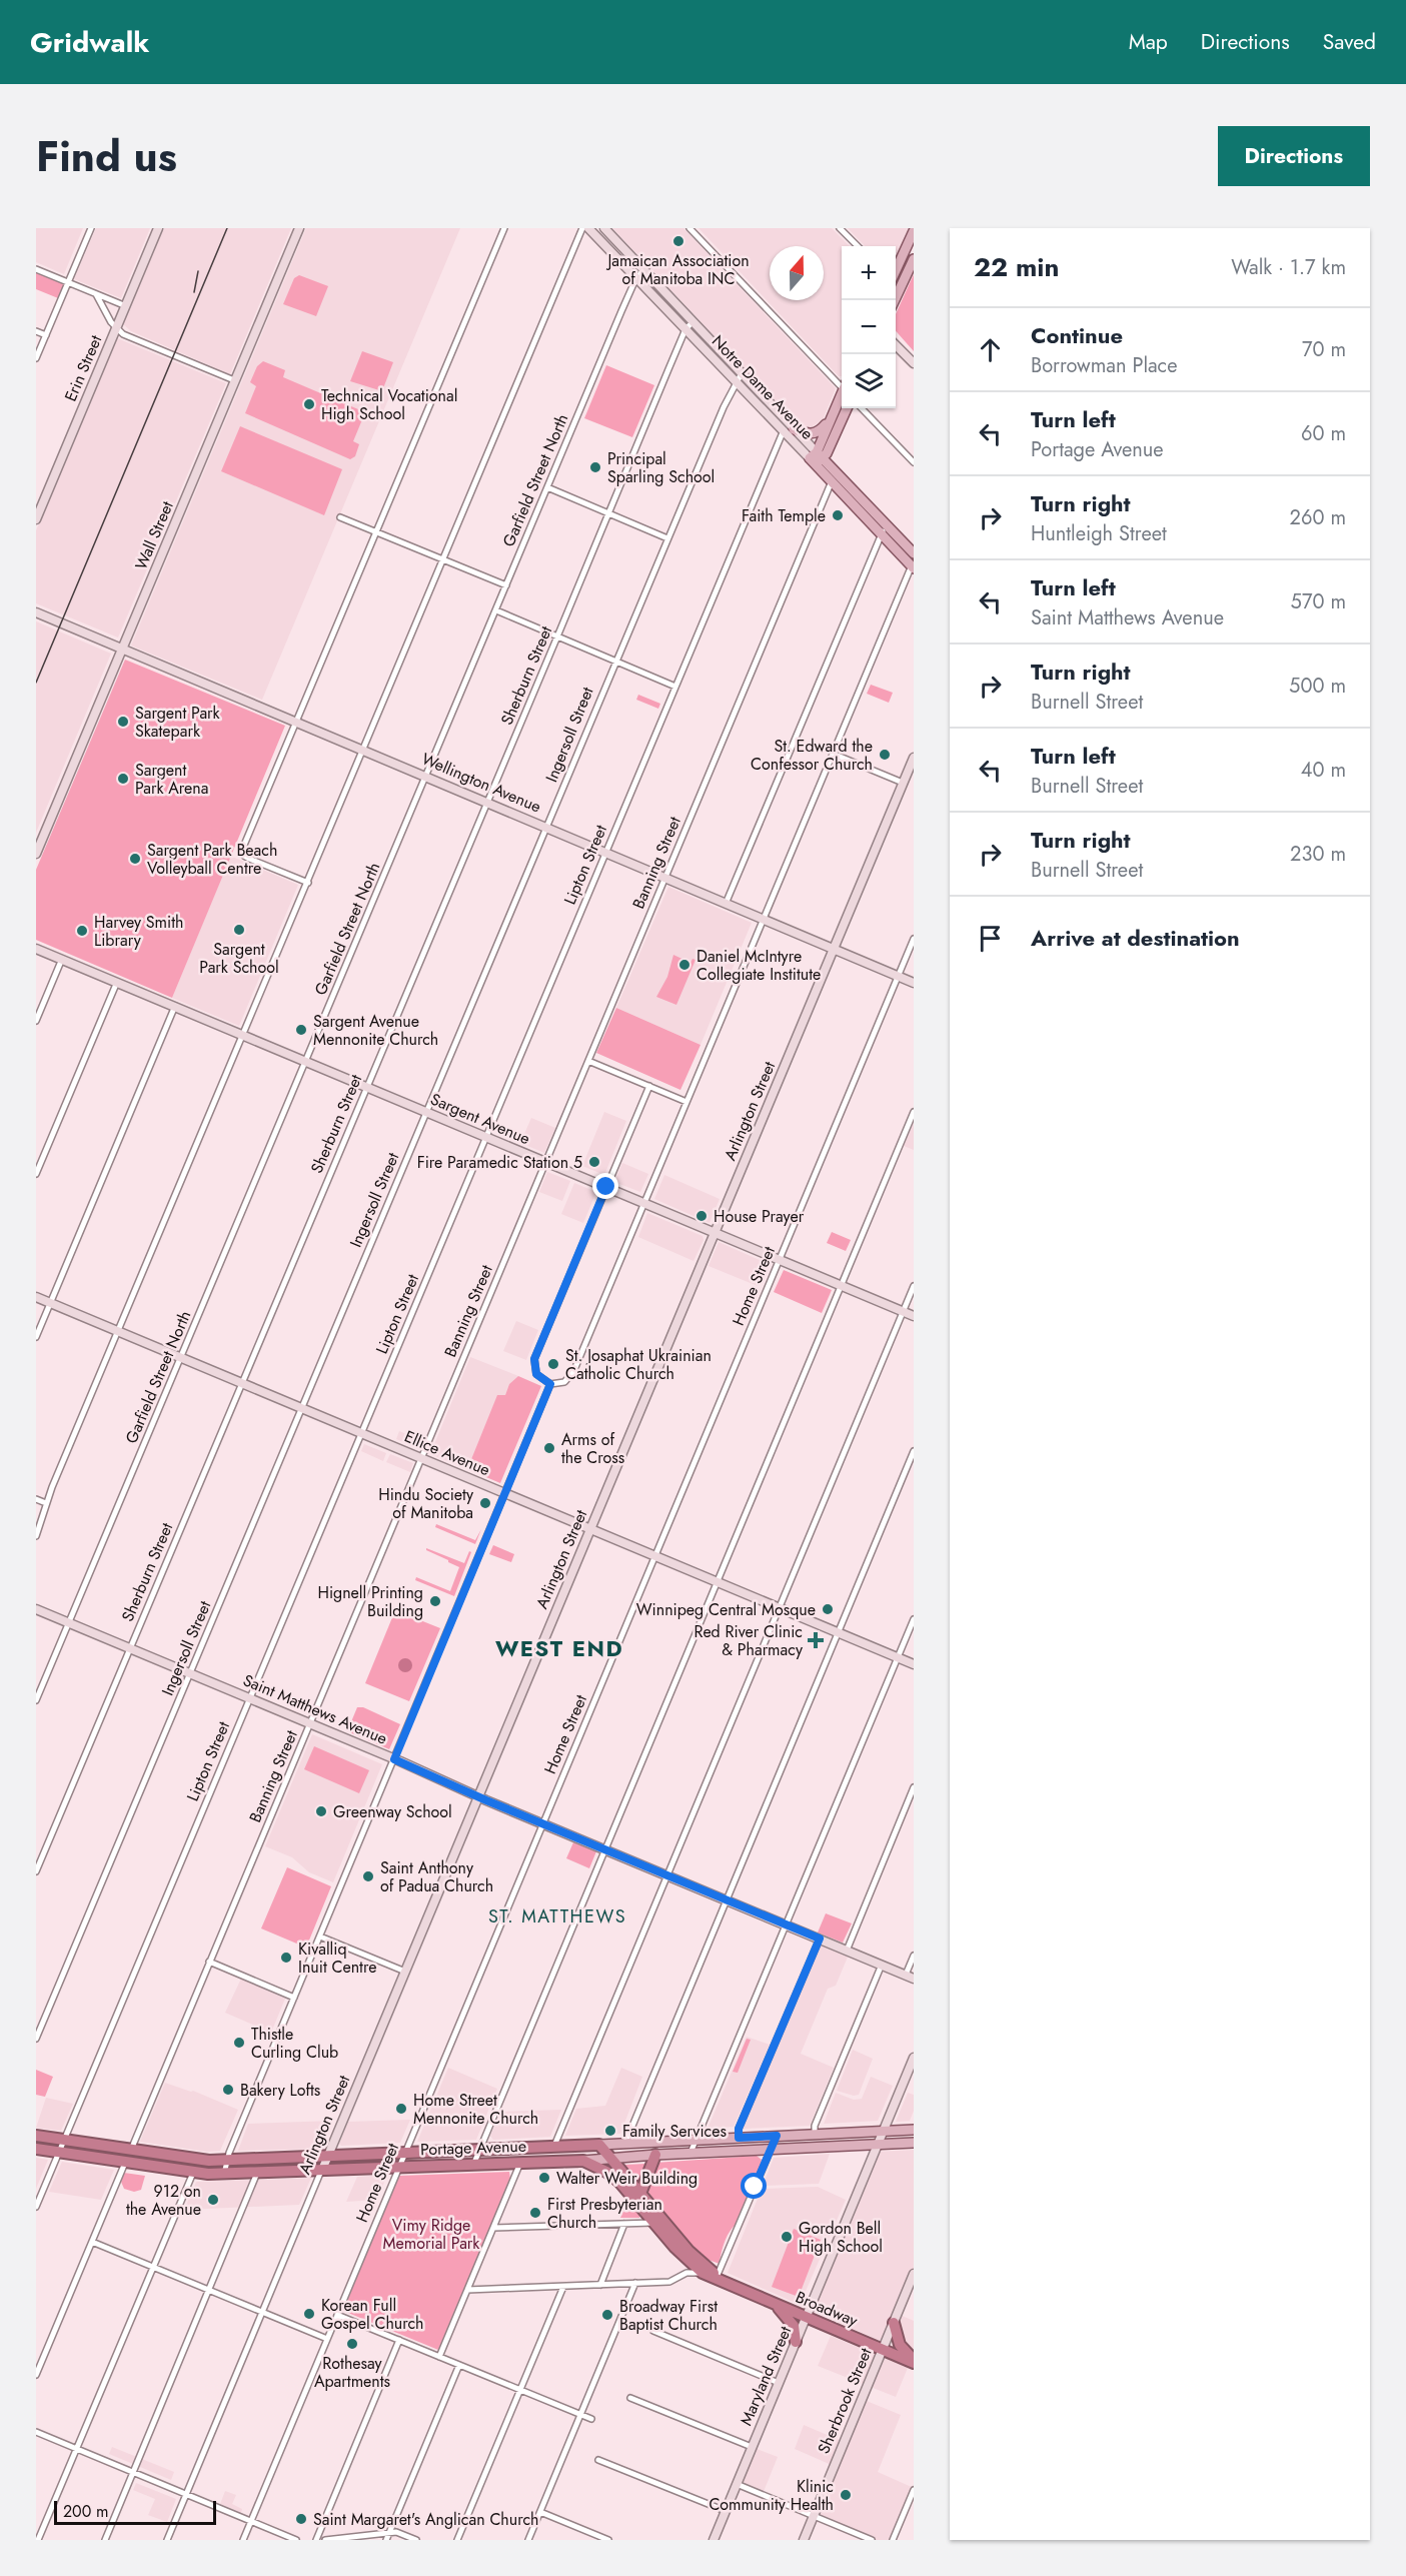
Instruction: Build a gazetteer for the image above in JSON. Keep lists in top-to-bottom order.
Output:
{
  "streets": {
    "highway": ["Portage Avenue", "Broadway"],
    "main road": [
      "Erin Street",
      "Notre Dame Avenue",
      "Wall Street",
      "Wellington Avenue",
      "Arlington Street",
      "Sargent Avenue",
      "Ellice Avenue",
      "Saint Matthews Avenue",
      "Maryland Street",
      "Sherbrook Street"
    ],
    "street": [
      "Garfield Street North",
      "Sherburn Street",
      "Ingersoll Street",
      "Banning Street",
      "Lipton Street",
      "Home Street"
    ]
  },
  "crossings": [
    ["Notre Dame Avenue", "Garfield Street North"],
    ["Notre Dame Avenue", "Sherburn Street"],
    ["Notre Dame Avenue", "Ingersoll Street"],
    ["Notre Dame Avenue", "Banning Street"],
    ["Notre Dame Avenue", "Lipton Street"],
    ["Garfield Street North", "Wellington Avenue"],
    ["Garfield Street North", "Sargent Avenue"],
    ["Garfield Street North", "Ellice Avenue"],
    ["Garfield Street North", "Saint Matthews Avenue"],
    ["Wall Street", "Wellington Avenue"],
    ["Sherburn Street", "Wellington Avenue"],
    ["Sherburn Street", "Sargent Avenue"],
    ["Sherburn Street", "Ellice Avenue"],
    ["Sherburn Street", "Saint Matthews Avenue"],
    ["Ingersoll Street", "Wellington Avenue"],
    ["Ingersoll Street", "Sargent Avenue"],
    ["Ingersoll Street", "Ellice Avenue"],
    ["Ingersoll Street", "Saint Matthews Avenue"],
    ["Wellington Avenue", "Banning Street"],
    ["Wellington Avenue", "Lipton Street"],
    ["Wellington Avenue", "Arlington Street"],
    ["Wellington Avenue", "Home Street"],
    ["Banning Street", "Sargent Avenue"],
    ["Banning Street", "Ellice Avenue"],
    ["Banning Street", "Saint Matthews Avenue"],
    ["Banning Street", "Portage Avenue"],
    ["Lipton Street", "Sargent Avenue"],
    ["Lipton Street", "Ellice Avenue"],
    ["Lipton Street", "Saint Matthews Avenue"],
    ["Lipton Street", "Portage Avenue"],
    ["Arlington Street", "Sargent Avenue"],
    ["Arlington Street", "Ellice Avenue"],
    ["Arlington Street", "Saint Matthews Avenue"],
    ["Arlington Street", "Portage Avenue"],
    ["Sargent Avenue", "Home Street"],
    ["Home Street", "Ellice Avenue"],
    ["Home Street", "Saint Matthews Avenue"],
    ["Home Street", "Portage Avenue"],
    ["Portage Avenue", "Broadway"],
    ["Portage Avenue", "Maryland Street"],
    ["Broadway", "Maryland Street"],
    ["Broadway", "Sherbrook Street"]
  ],
  "districts": ["WEST END", "ST. MATTHEWS"],
  "parks": ["Vimy Ridge Memorial Park"],
  "places": {
    "other": [
      "Jamaican Association of Manitoba INC",
      "Technical Vocational High School",
      "Principal Sparling School",
      "Faith Temple",
      "Sargent Park Skatepark",
      "St. Edward the Confessor Church",
      "Sargent Park Arena",
      "Sargent Park Beach Volleyball Centre",
      "Sargent Park School",
      "Harvey Smith Library",
      "Daniel McIntyre Collegiate Institute",
      "Sargent Avenue Mennonite Church",
      "Fire Paramedic Station 5",
      "House Prayer",
      "St. Josaphat Ukrainian Catholic Church",
      "Arms of the Cross",
      "Hindu Society of Manitoba",
      "Hignell Printing Building",
      "Winnipeg Central Mosque",
      "Greenway School",
      "Saint Anthony of Padua Church",
      "Kivalliq Inuit Centre",
      "Thistle Curling Club",
      "Bakery Lofts",
      "Home Street Mennonite Church",
      "Family Services",
      "Walter Weir Building",
      "912 on the Avenue",
      "First Presbyterian Church",
      "Gordon Bell High School",
      "Korean Full Gospel Church",
      "Broadway First Baptist Church",
      "Rothesay Apartments",
      "Klinic Community Health",
      "Saint Margaret's Anglican Church"
    ],
    "health": ["Red River Clinic & Pharmacy"]
  },
  "scale_bar": "200 m",
  "north": "top",
  "page": {
    "header": "Gridwalk",
    "nav": ["Map", "Directions", "Saved"],
    "title": "Find us",
    "buttons": "Directions",
    "heading": ["22 min", "Walk · 1.7 km"],
    "map_buttons": ["+", "−"],
    "list": [
      ["Continue", "Borrowman Place", "70 m"],
      ["Turn left", "Portage Avenue", "60 m"],
      ["Turn right", "Huntleigh Street", "260 m"],
      ["Turn left", "Saint Matthews Avenue", "570 m"],
      ["Turn right", "Burnell Street", "500 m"],
      ["Turn left", "Burnell Street", "40 m"],
      ["Turn right", "Burnell Street", "230 m"],
      "Arrive at destination"
    ],
    "scale": "200 m"
  }
}
